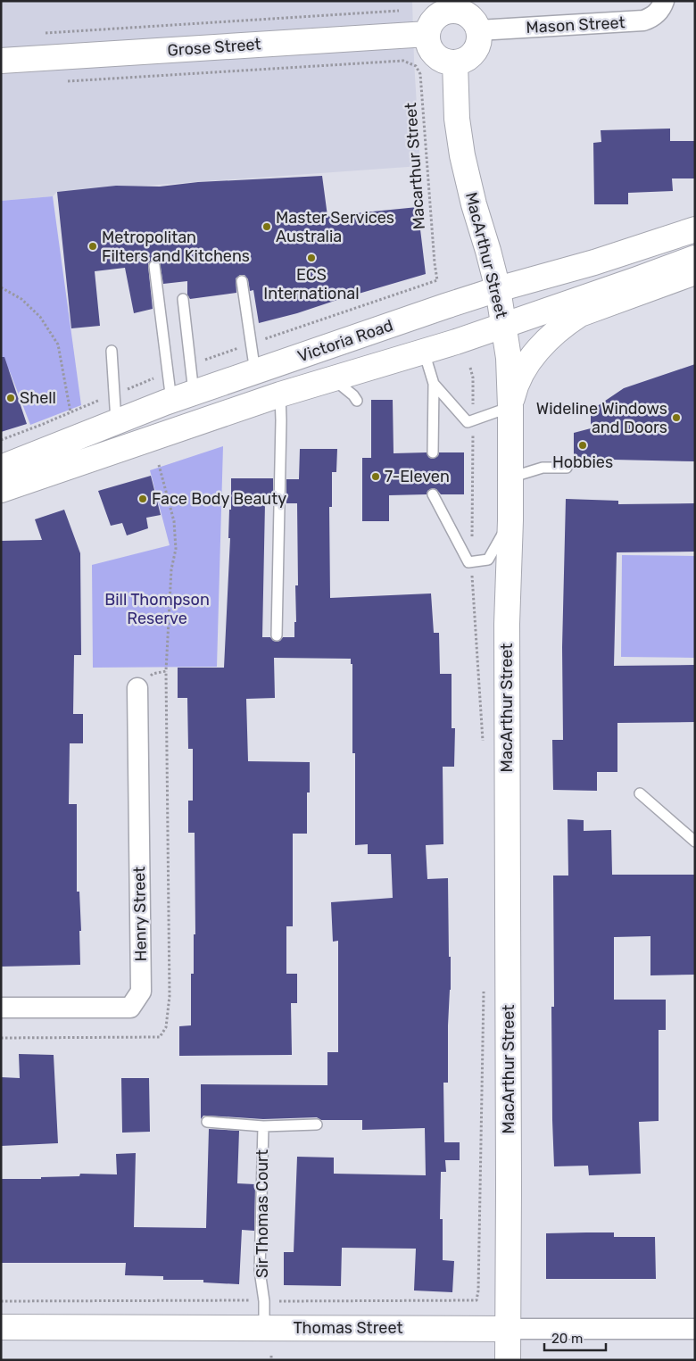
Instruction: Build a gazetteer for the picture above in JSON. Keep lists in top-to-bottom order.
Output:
{
  "streets": {
    "main road": [
      "Grose Street",
      "MacArthur Street",
      "Victoria Road",
      "Thomas Street"
    ],
    "street": ["Mason Street", "Henry Street"],
    "lane": ["Sir Thomas Court"],
    "path": ["Macarthur Street"]
  },
  "crossings": [
    ["Mason Street", "Grose Street"],
    ["Mason Street", "MacArthur Street"],
    ["Grose Street", "Macarthur Street"],
    ["Grose Street", "MacArthur Street"],
    ["Macarthur Street", "Victoria Road"],
    ["MacArthur Street", "Victoria Road"],
    ["MacArthur Street", "Thomas Street"],
    ["Sir Thomas Court", "Thomas Street"]
  ],
  "parks": ["Bill Thompson Reserve"],
  "places": [
    "Master Services Australia",
    "Metropolitan Filters and Kitchens",
    "ECS International",
    "Shell",
    "Wideline Windows and Doors",
    "Hobbies",
    "7-Eleven",
    "Face Body Beauty"
  ],
  "scale_bar": "20 m"
}
